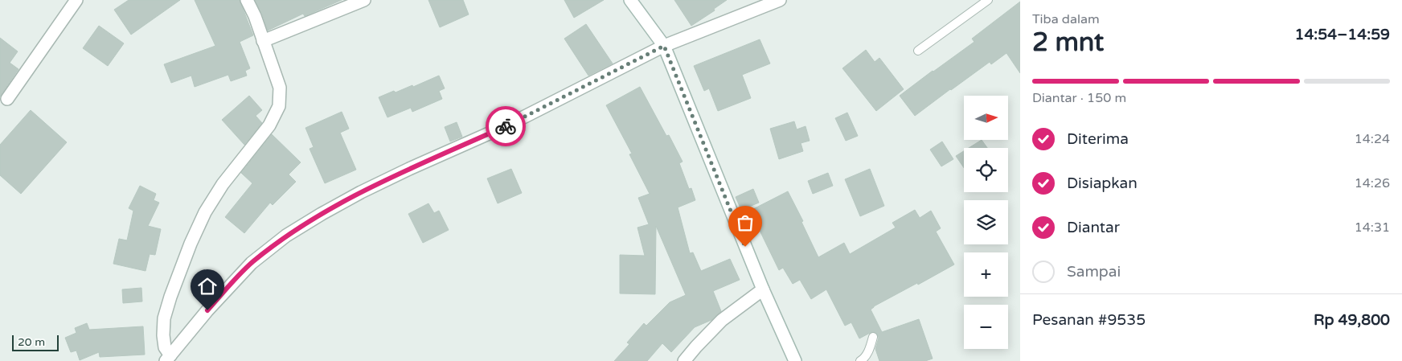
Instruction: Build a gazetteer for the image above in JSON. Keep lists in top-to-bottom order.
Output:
{
  "scale_bar": "20 m",
  "north": "right",
  "page": {
    "heading": ["2 mnt", "Tiba dalam", "14:54–14:59"],
    "panel": ["Pesanan #9535", "Rp 49,800"],
    "bar": "Diantar · 150 m",
    "map_buttons": ["+", "−"],
    "list": [
      ["Diterima", "14:24"],
      ["Disiapkan", "14:26"],
      ["Diantar", "14:31"],
      "Sampai"
    ],
    "scale": "20 m"
  }
}
